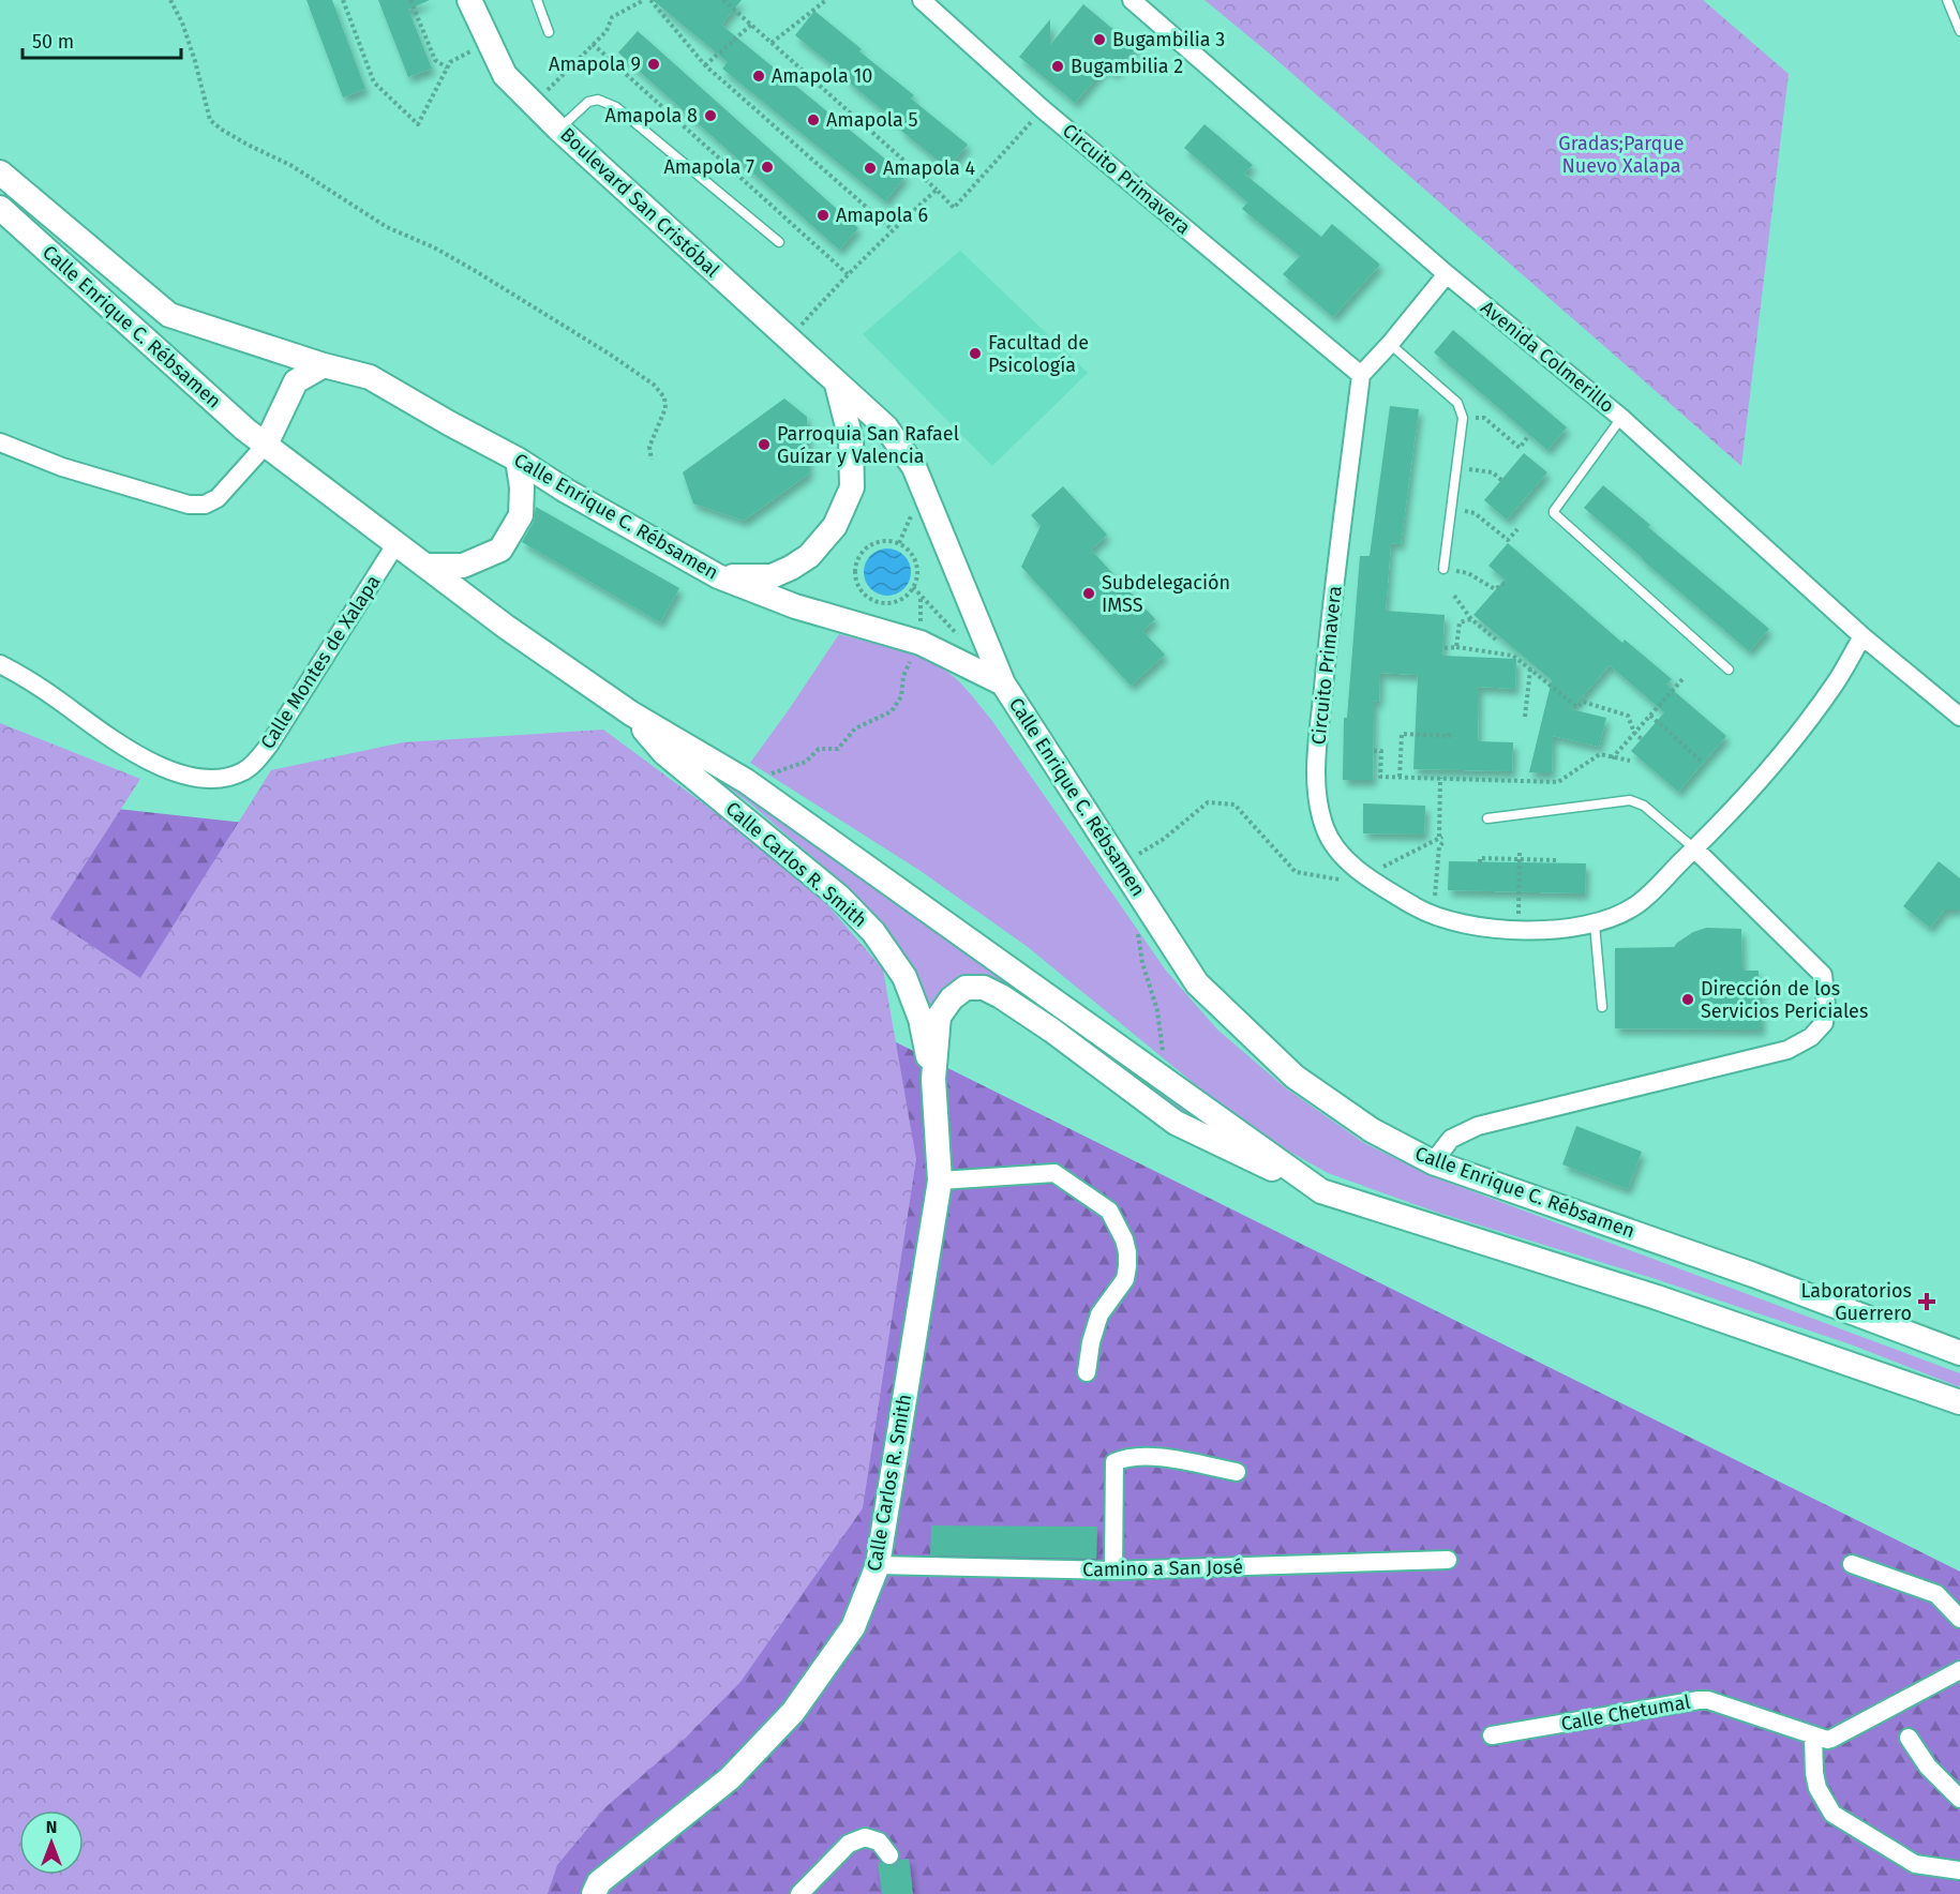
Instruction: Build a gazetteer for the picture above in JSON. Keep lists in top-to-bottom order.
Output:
{
  "streets": {
    "main road": ["Boulevard San Cristóbal", "Calle Enrique C. Rébsamen", "Calle Carlos R. Smith"],
    "street": [
      "Circuito Primavera",
      "Avenida Colmerillo",
      "Calle Montes de Xalapa",
      "Camino a San José",
      "Calle Chetumal"
    ]
  },
  "crossings": [
    ["Circuito Primavera", "Avenida Colmerillo"],
    ["Boulevard San Cristóbal", "Calle Enrique C. Rébsamen"],
    ["Calle Enrique C. Rébsamen", "Calle Montes de Xalapa"],
    ["Calle Enrique C. Rébsamen", "Calle Carlos R. Smith"],
    ["Calle Carlos R. Smith", "Camino a San José"]
  ],
  "parks": ["Gradas;Parque Nuevo Xalapa"],
  "places": {
    "other": [
      "Bugambilia 3",
      "Amapola 9",
      "Bugambilia 2",
      "Amapola 10",
      "Amapola 8",
      "Amapola 5",
      "Amapola 7",
      "Amapola 4",
      "Amapola 6",
      "Facultad de Psicología",
      "Parroquia San Rafael Guízar y Valencia",
      "Subdelegación IMSS",
      "Dirección de los Servicios Periciales"
    ],
    "health": ["Laboratorios Guerrero"]
  },
  "scale_bar": "50 m",
  "north": "top"
}
